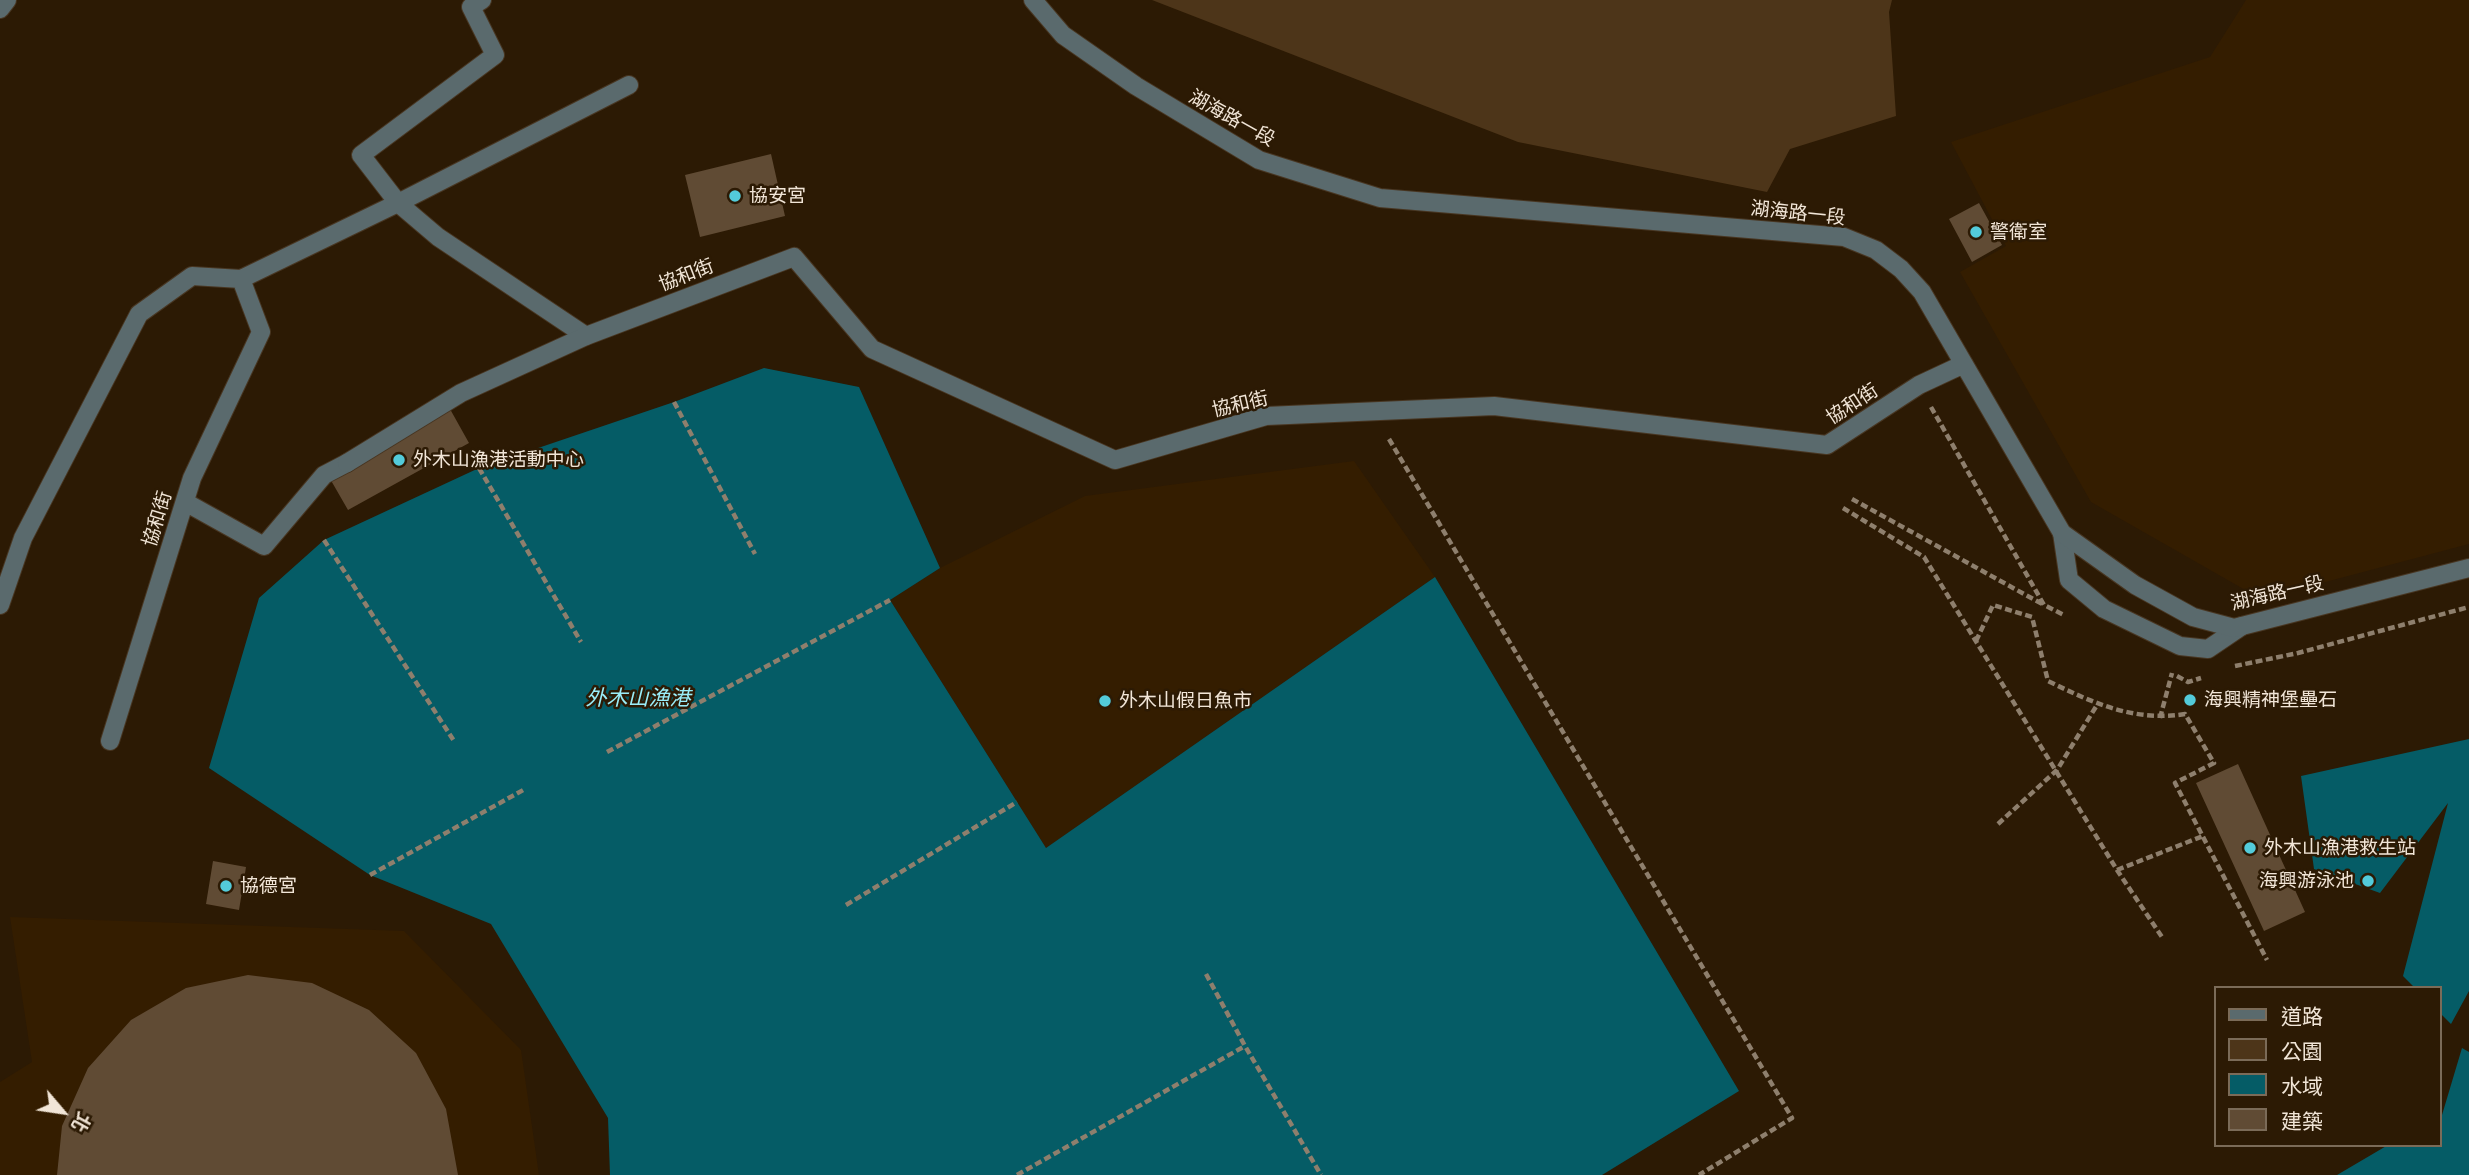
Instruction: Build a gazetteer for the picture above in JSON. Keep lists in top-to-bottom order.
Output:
{
  "streets": {
    "street": ["湖海路一段", "協和街"]
  },
  "crossings": [
    ["湖海路一段", "協和街"]
  ],
  "water": ["外木山漁港"],
  "places": [
    "協安宮",
    "警衛室",
    "外木山漁港活動中心",
    "海興精神堡壘石",
    "外木山假日魚市",
    "外木山漁港救生站",
    "海興游泳池",
    "協德宮"
  ],
  "legend": [
    "道路",
    "公園",
    "水域",
    "建築"
  ],
  "north": "bottom right"
}
